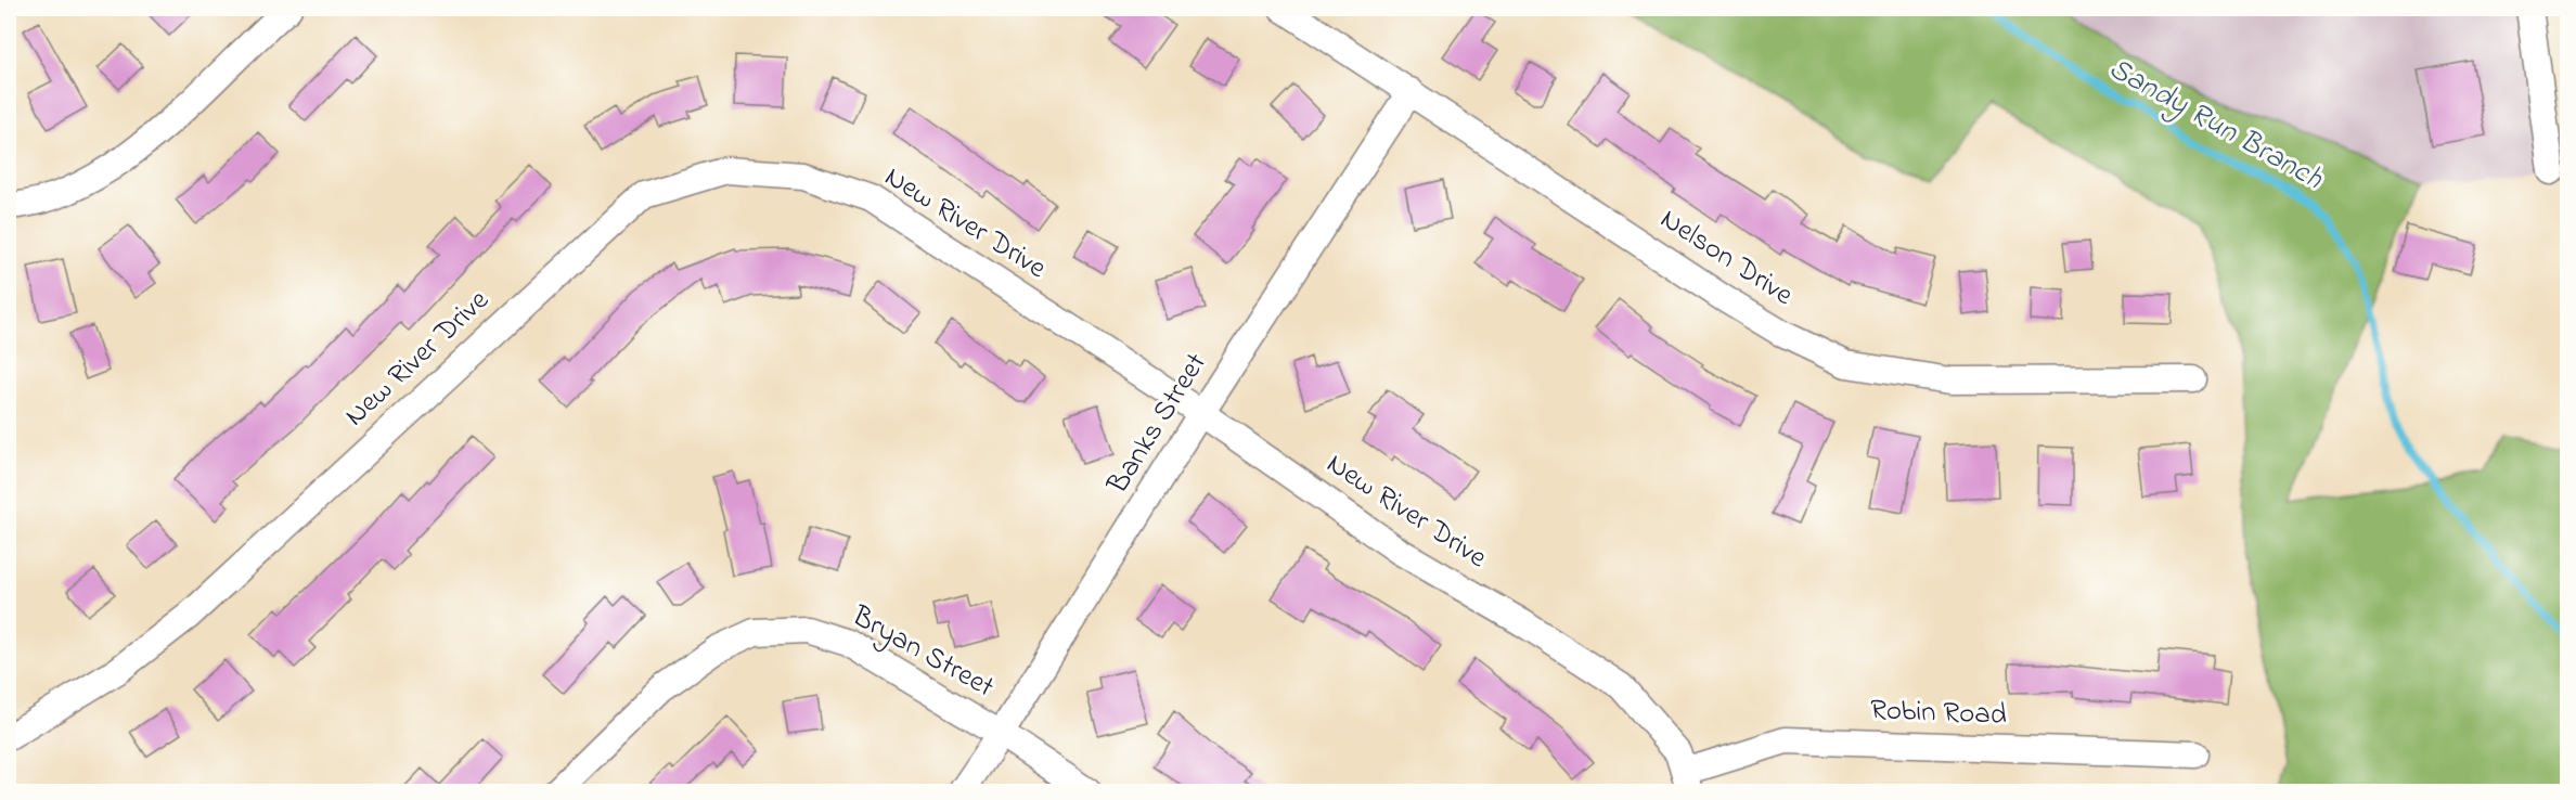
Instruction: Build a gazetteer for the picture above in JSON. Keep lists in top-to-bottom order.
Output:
{
  "streets": {
    "street": [
      "New River Drive",
      "Nelson Drive",
      "Banks Street",
      "Bryan Street",
      "Robin Road"
    ]
  },
  "crossings": [
    ["New River Drive", "Banks Street"],
    ["New River Drive", "Robin Road"],
    ["Nelson Drive", "Banks Street"],
    ["Banks Street", "Bryan Street"]
  ],
  "water": ["Sandy Run Branch"]
}
